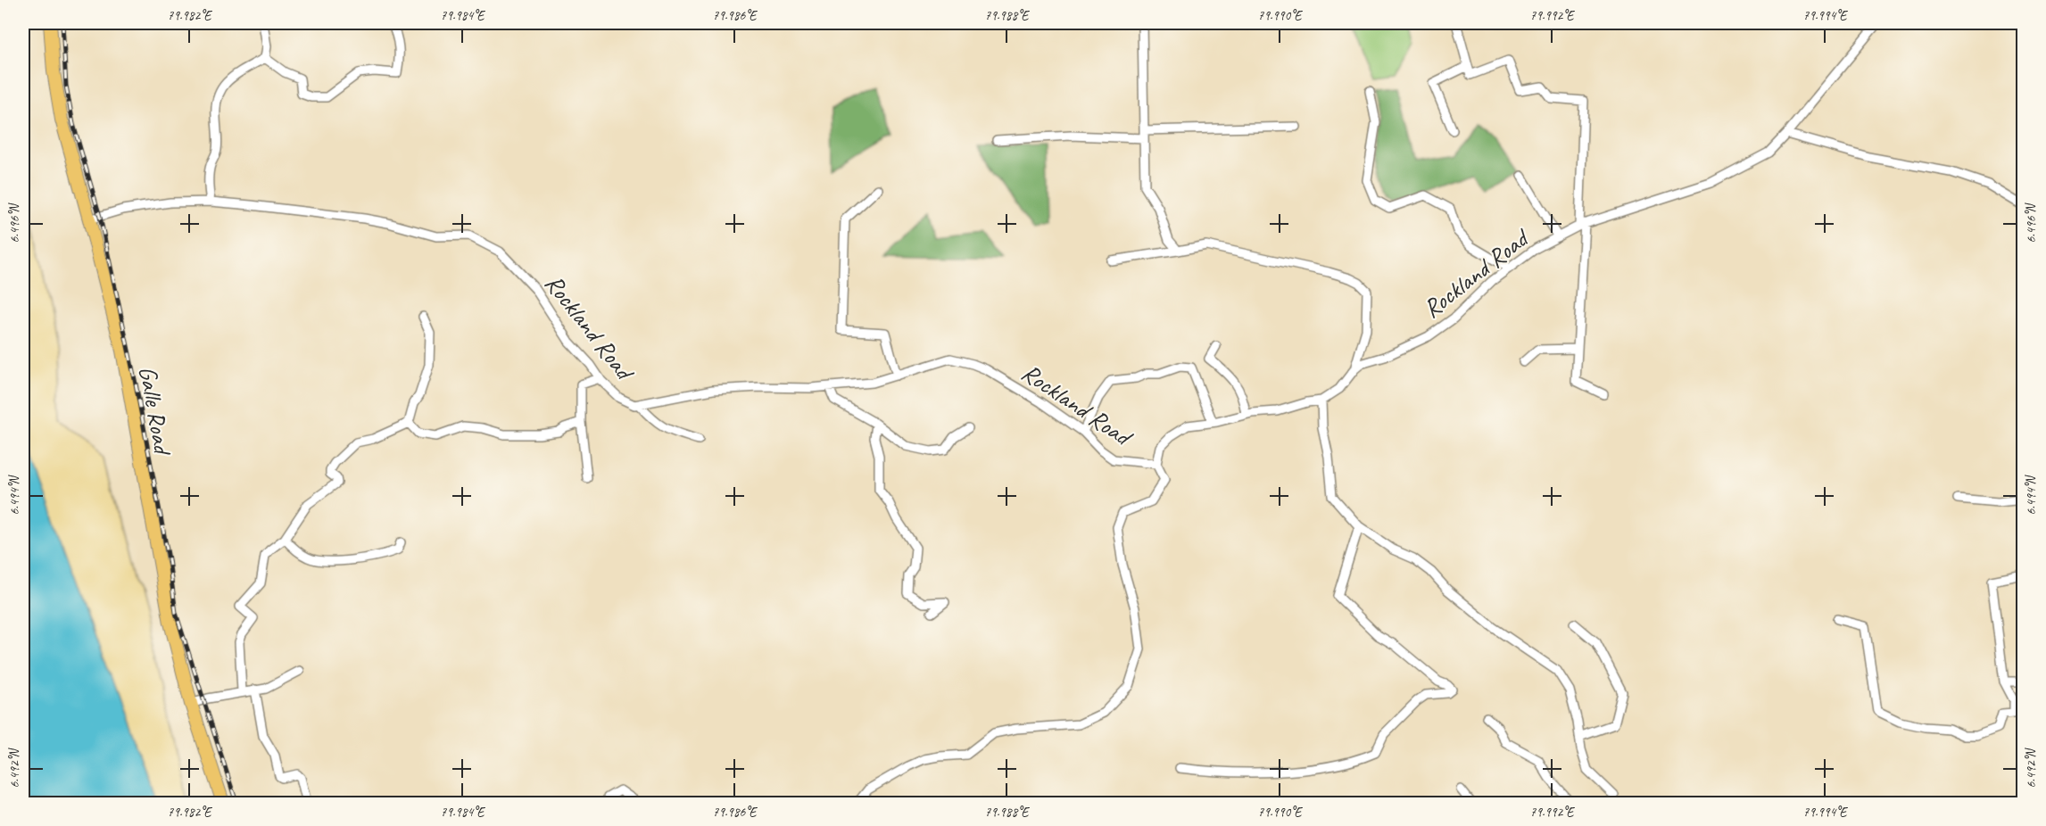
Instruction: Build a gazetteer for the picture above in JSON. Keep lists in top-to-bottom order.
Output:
{
  "streets": {
    "highway": ["Galle Road"],
    "street": ["Rockland Road"]
  },
  "crossings": [
    ["Rockland Road", "Galle Road"]
  ],
  "coordinates": [
    "79.982°E",
    "79.984°E",
    "79.986°E",
    "79.988°E",
    "79.990°E",
    "79.992°E",
    "79.994°E",
    "6.496°N",
    "6.494°N",
    "6.492°N"
  ]
}
